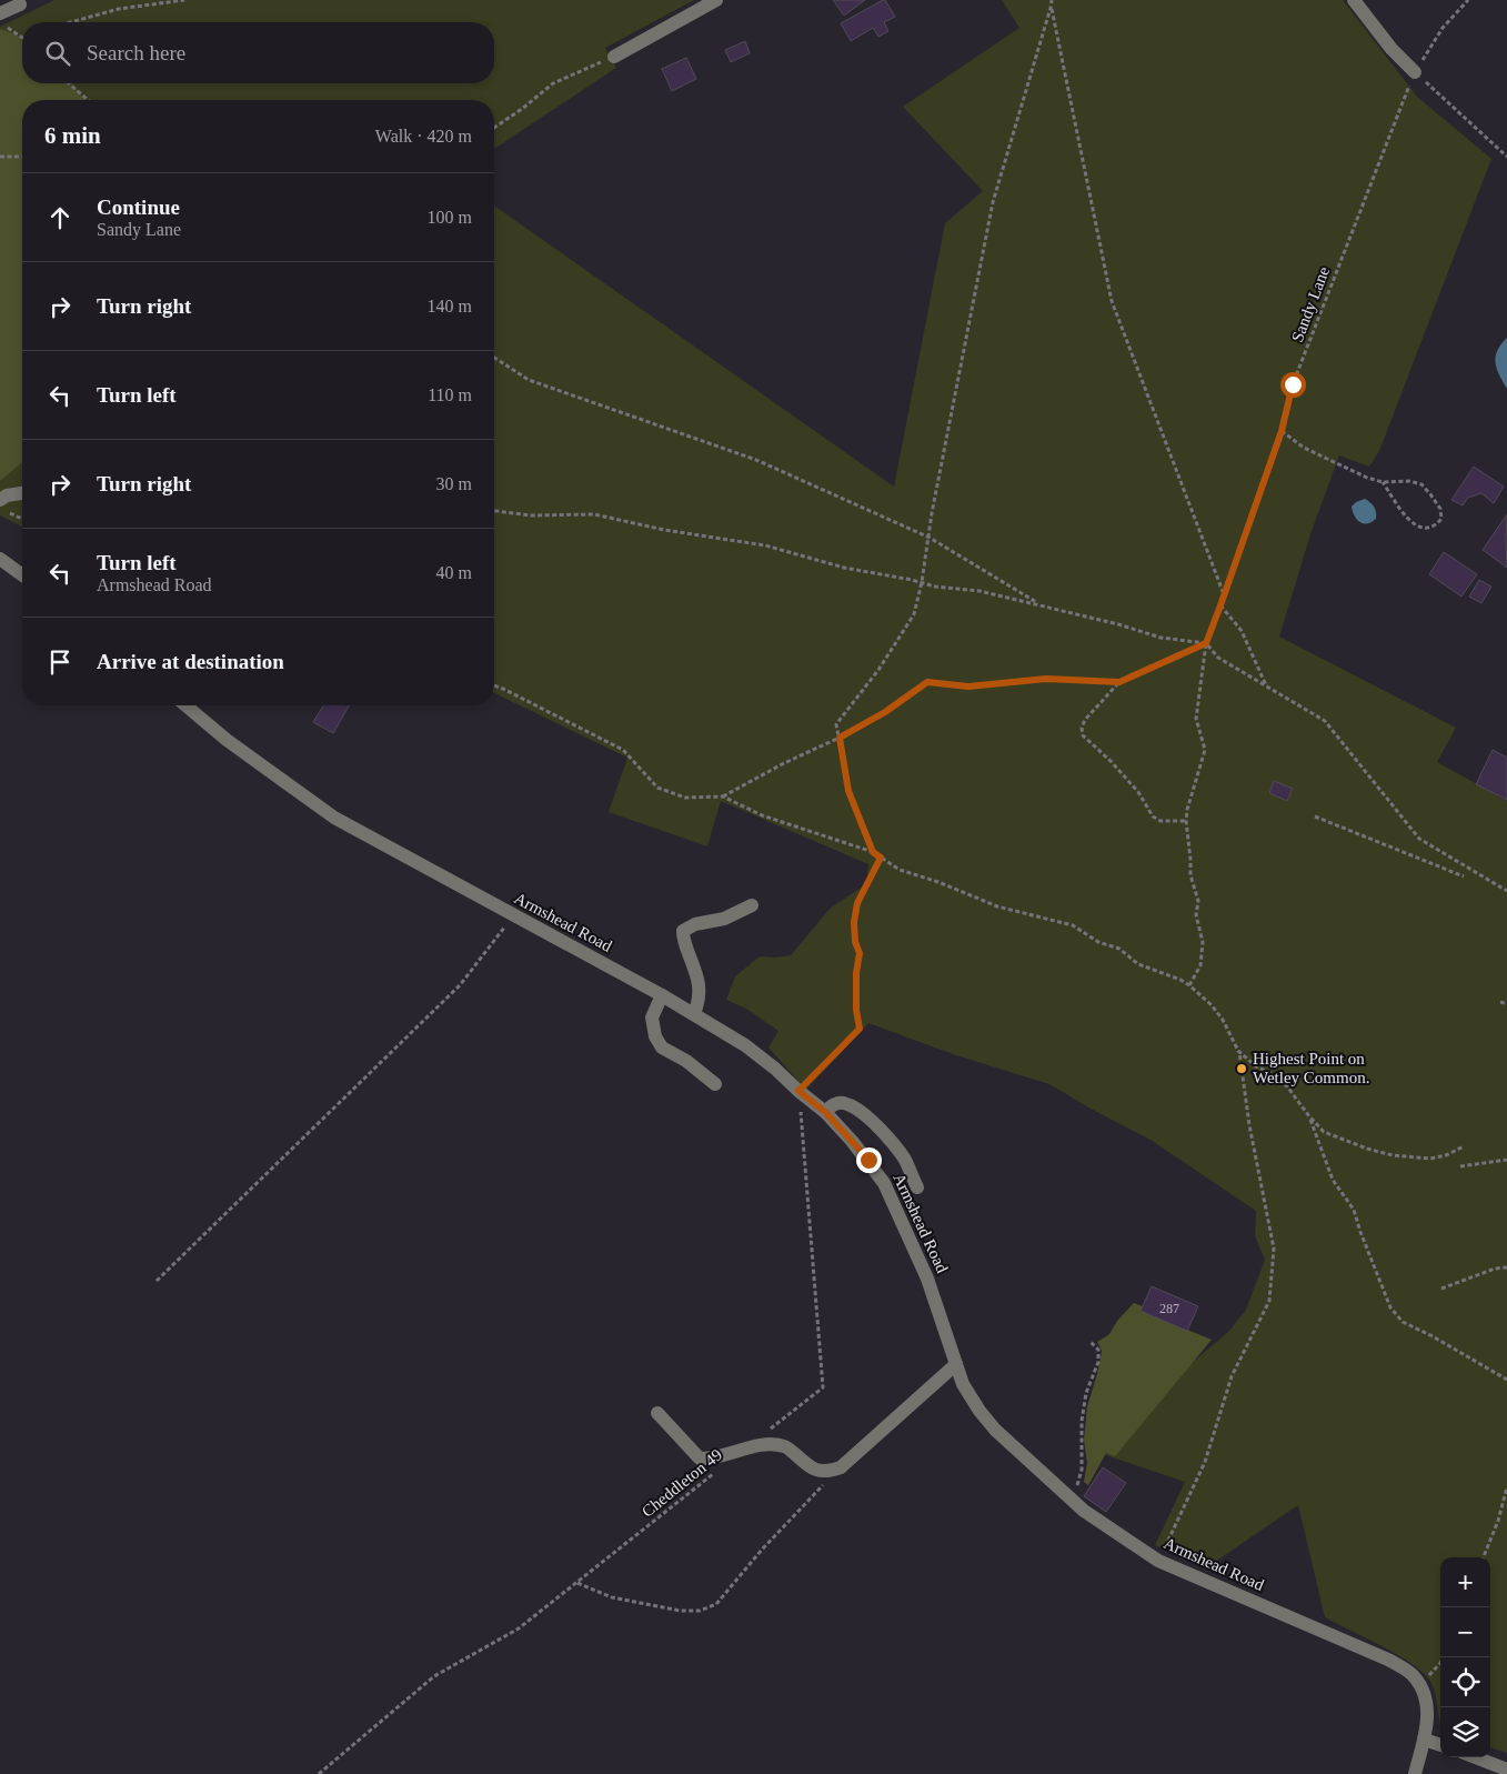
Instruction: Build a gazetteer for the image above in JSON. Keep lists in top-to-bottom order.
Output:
{
  "streets": {
    "street": ["Armshead Road"],
    "path": ["Sandy Lane", "Cheddleton 49"]
  },
  "places": ["Highest Point on Wetley Common."],
  "house_numbers": ["287"],
  "page": {
    "search": "Search here",
    "heading": ["6 min", "Walk · 420 m"],
    "list": [
      ["Continue", "Sandy Lane", "100 m"],
      ["Turn right", "140 m"],
      ["Turn left", "110 m"],
      ["Turn right", "30 m"],
      ["Turn left", "Armshead Road", "40 m"],
      "Arrive at destination"
    ],
    "map_buttons": ["+", "−"]
  }
}
